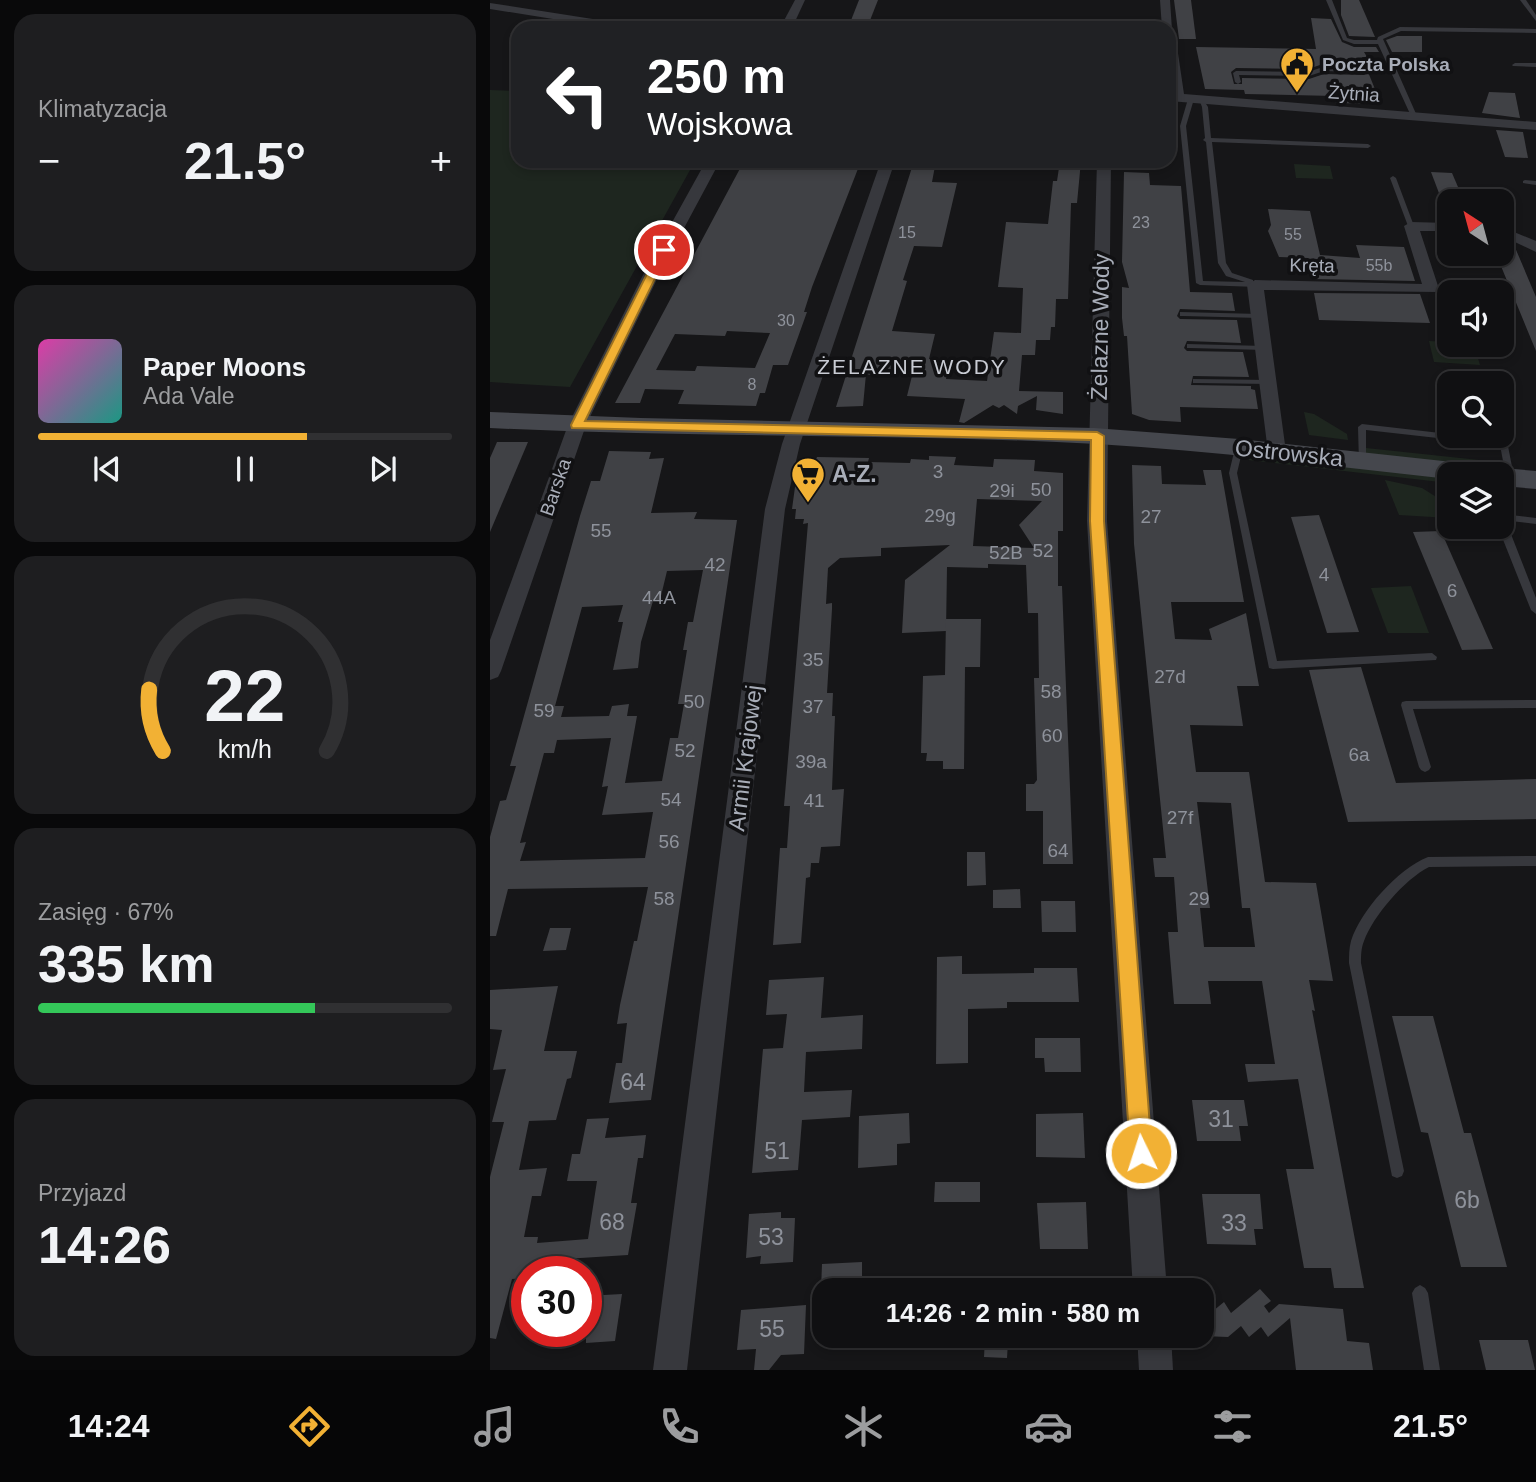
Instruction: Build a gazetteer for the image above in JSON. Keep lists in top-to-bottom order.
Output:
{
  "streets": {
    "street": [
      "Żytnia",
      "Kręta",
      "Żelazne Wody",
      "Ostrowska",
      "Barska",
      "Armii Krajowej"
    ]
  },
  "crossings": [
    ["Żelazne Wody", "Ostrowska"],
    ["Ostrowska", "Barska"],
    ["Ostrowska", "Armii Krajowej"]
  ],
  "districts": ["ŻELAZNE WODY"],
  "places": {
    "public building": ["Poczta Polska"],
    "supermarket": ["A-Z."]
  },
  "house_numbers": [
    "23",
    "15",
    "55",
    "55b",
    "30",
    "8",
    "3",
    "50",
    "29i",
    "29g",
    "27",
    "55",
    "52",
    "52B",
    "42",
    "4",
    "6",
    "44A",
    "35",
    "27d",
    "58",
    "50",
    "37",
    "59",
    "60",
    "52",
    "6a",
    "39a",
    "54",
    "41",
    "27f",
    "56",
    "64",
    "58",
    "29",
    "64",
    "31",
    "51",
    "6b",
    "68",
    "33",
    "53",
    "55"
  ],
  "north": "top left",
  "page": {
    "tile": [
      "Klimatyzacja",
      ["Zasięg · 67%", "335 km"],
      ["Przyjazd", "14:26"]
    ],
    "turn": ["250 m", "Wojskowa"],
    "heat": ["−", "21.5°", "+"],
    "song": ["Paper Moons", "Ada Vale"],
    "limit": "30",
    "trip": "14:26 · 2 min · 580 m",
    "tabs": ["14:24", "21.5°"],
    "gauge": ["22", "km/h"]
  }
}
